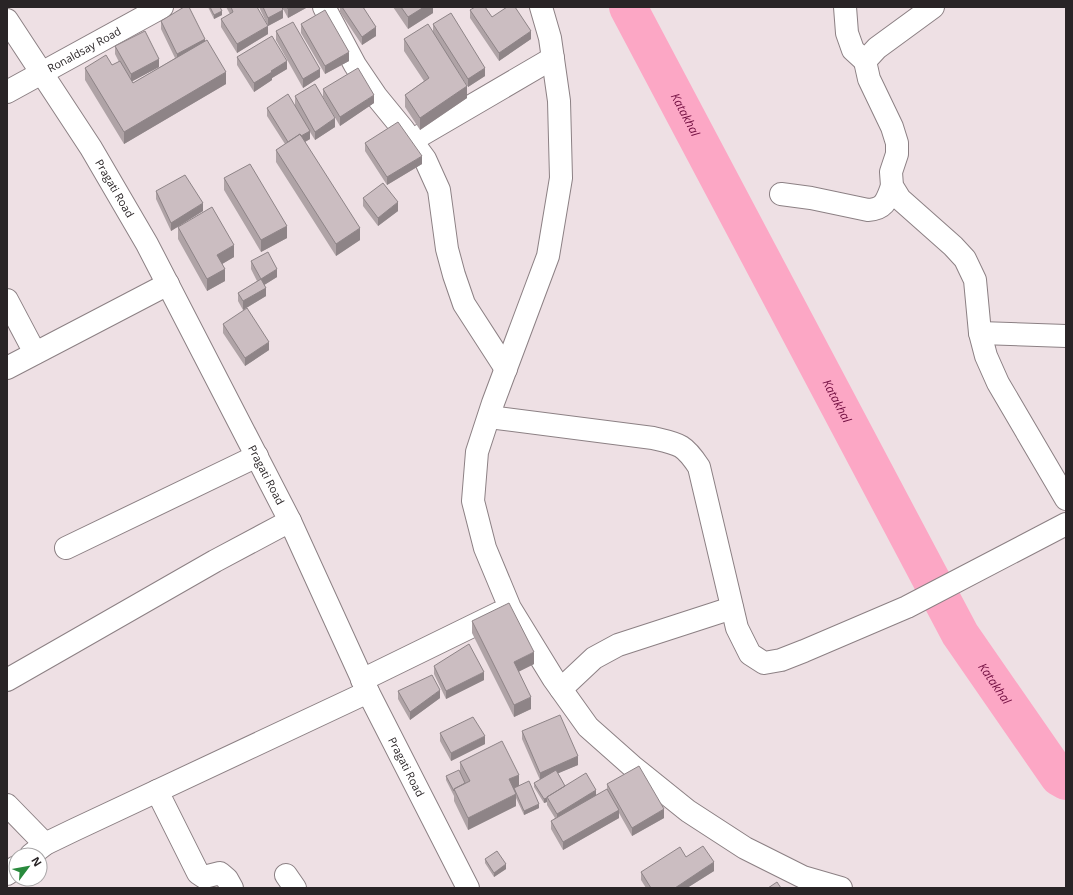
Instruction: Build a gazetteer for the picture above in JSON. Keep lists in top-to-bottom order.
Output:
{
  "streets": {
    "street": ["Ronaldsay Road", "Pragati Road"]
  },
  "crossings": [
    ["Ronaldsay Road", "Pragati Road"]
  ],
  "water": ["Katakhal"],
  "north": "top right"
}
